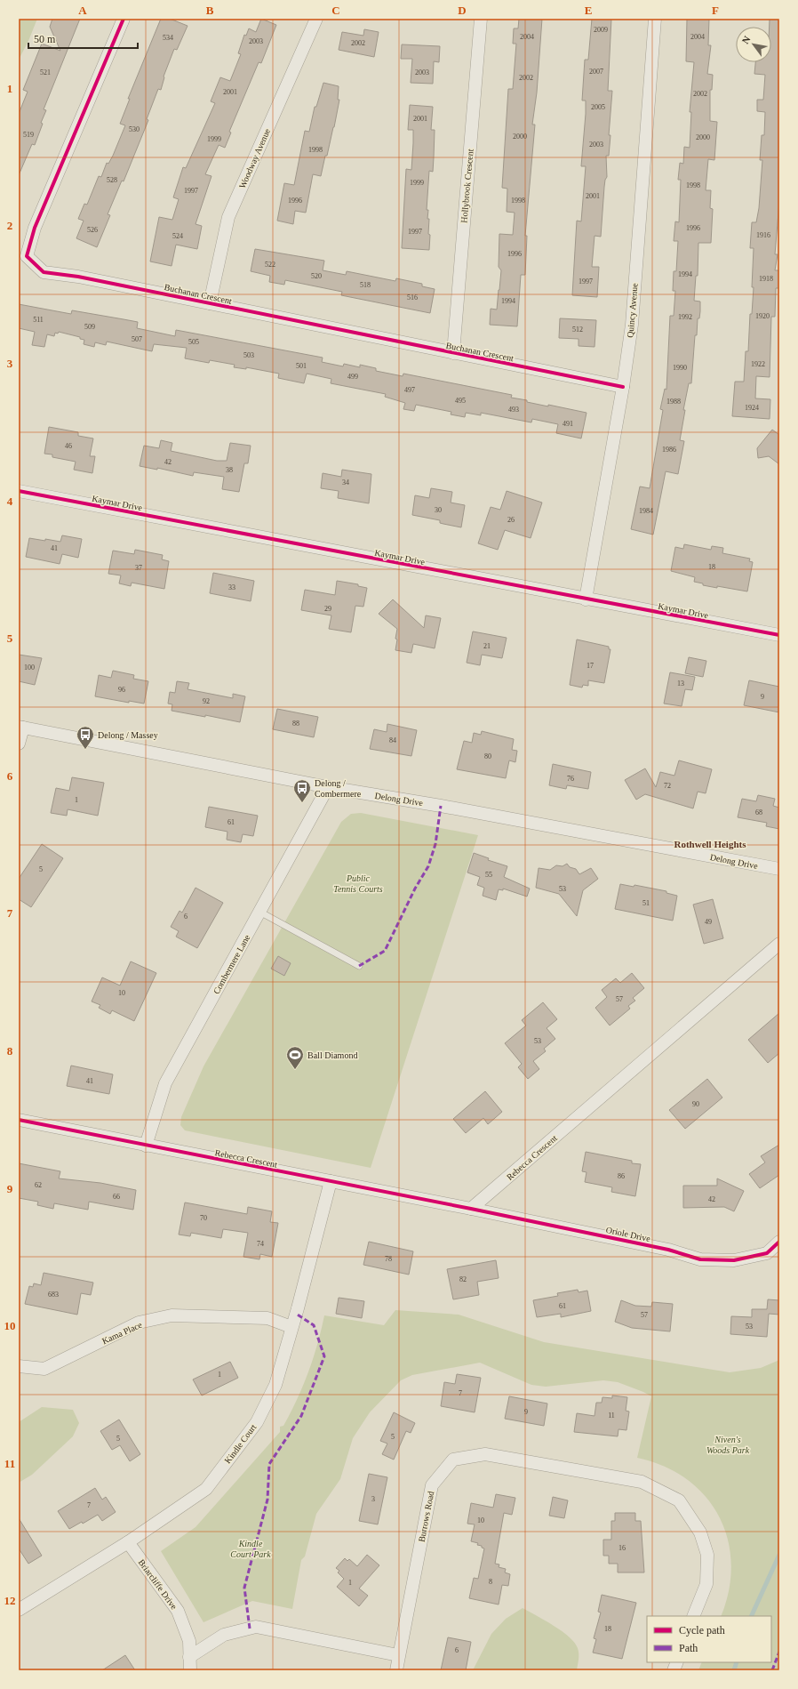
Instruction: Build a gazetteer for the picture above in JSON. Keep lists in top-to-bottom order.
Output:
{
  "streets": {
    "street": [
      "Woodway Avenue",
      "Hollybrook Crescent",
      "Buchanan Crescent",
      "Quincy Avenue",
      "Kaymar Drive",
      "Delong Drive",
      "Combermere Lane",
      "Rebecca Crescent",
      "Oriole Drive",
      "Kama Place",
      "Kindle Court",
      "Burrows Road",
      "Briarcliffe Drive"
    ]
  },
  "crossings": [
    ["Woodway Avenue", "Buchanan Crescent"],
    ["Hollybrook Crescent", "Buchanan Crescent"],
    ["Buchanan Crescent", "Quincy Avenue"],
    ["Quincy Avenue", "Kaymar Drive"],
    ["Delong Drive", "Combermere Lane"],
    ["Combermere Lane", "Rebecca Crescent"],
    ["Rebecca Crescent", "Oriole Drive"],
    ["Rebecca Crescent", "Kindle Court"],
    ["Kama Place", "Kindle Court"],
    ["Kindle Court", "Briarcliffe Drive"]
  ],
  "districts": ["Rothwell Heights"],
  "parks": ["Public Tennis Courts", "Niven's Woods Park", "Kindle Court Park"],
  "places": {
    "bus stop": ["Delong / Massey", "Delong / Combermere"],
    "sports": ["Ball Diamond"]
  },
  "house_numbers": [
    "2009",
    "2004",
    "2004",
    "534",
    "2003",
    "2002",
    "2007",
    "521",
    "2003",
    "2002",
    "2001",
    "2002",
    "2005",
    "2001",
    "530",
    "519",
    "2000",
    "2000",
    "1999",
    "2003",
    "1998",
    "528",
    "1999",
    "1998",
    "1997",
    "2001",
    "1996",
    "1998",
    "1996",
    "526",
    "1997",
    "1916",
    "524",
    "1996",
    "522",
    "1994",
    "520",
    "1918",
    "1997",
    "518",
    "516",
    "1994",
    "1920",
    "1992",
    "511",
    "509",
    "512",
    "507",
    "505",
    "503",
    "1922",
    "501",
    "1990",
    "499",
    "497",
    "495",
    "1988",
    "1924",
    "493",
    "491",
    "46",
    "1986",
    "42",
    "38",
    "34",
    "30",
    "1984",
    "26",
    "41",
    "18",
    "37",
    "33",
    "29",
    "21",
    "17",
    "100",
    "13",
    "96",
    "9",
    "92",
    "88",
    "84",
    "80",
    "76",
    "72",
    "1",
    "68",
    "61",
    "5",
    "55",
    "53",
    "51",
    "6",
    "49",
    "10",
    "57",
    "53",
    "41",
    "90",
    "86",
    "62",
    "66",
    "42",
    "70",
    "74",
    "78",
    "82",
    "683",
    "61",
    "57",
    "53",
    "1",
    "7",
    "9",
    "11",
    "5",
    "5",
    "3",
    "7",
    "10",
    "16",
    "8",
    "1",
    "18",
    "6"
  ],
  "legend": ["Cycle path", "Path"],
  "scale_bar": "50 m",
  "north": "top left",
  "grid": {
    "columns": [
      "A",
      "B",
      "C",
      "D",
      "E",
      "F"
    ],
    "rows": [
      "1",
      "2",
      "3",
      "4",
      "5",
      "6",
      "7",
      "8",
      "9",
      "10",
      "11",
      "12"
    ]
  }
}
